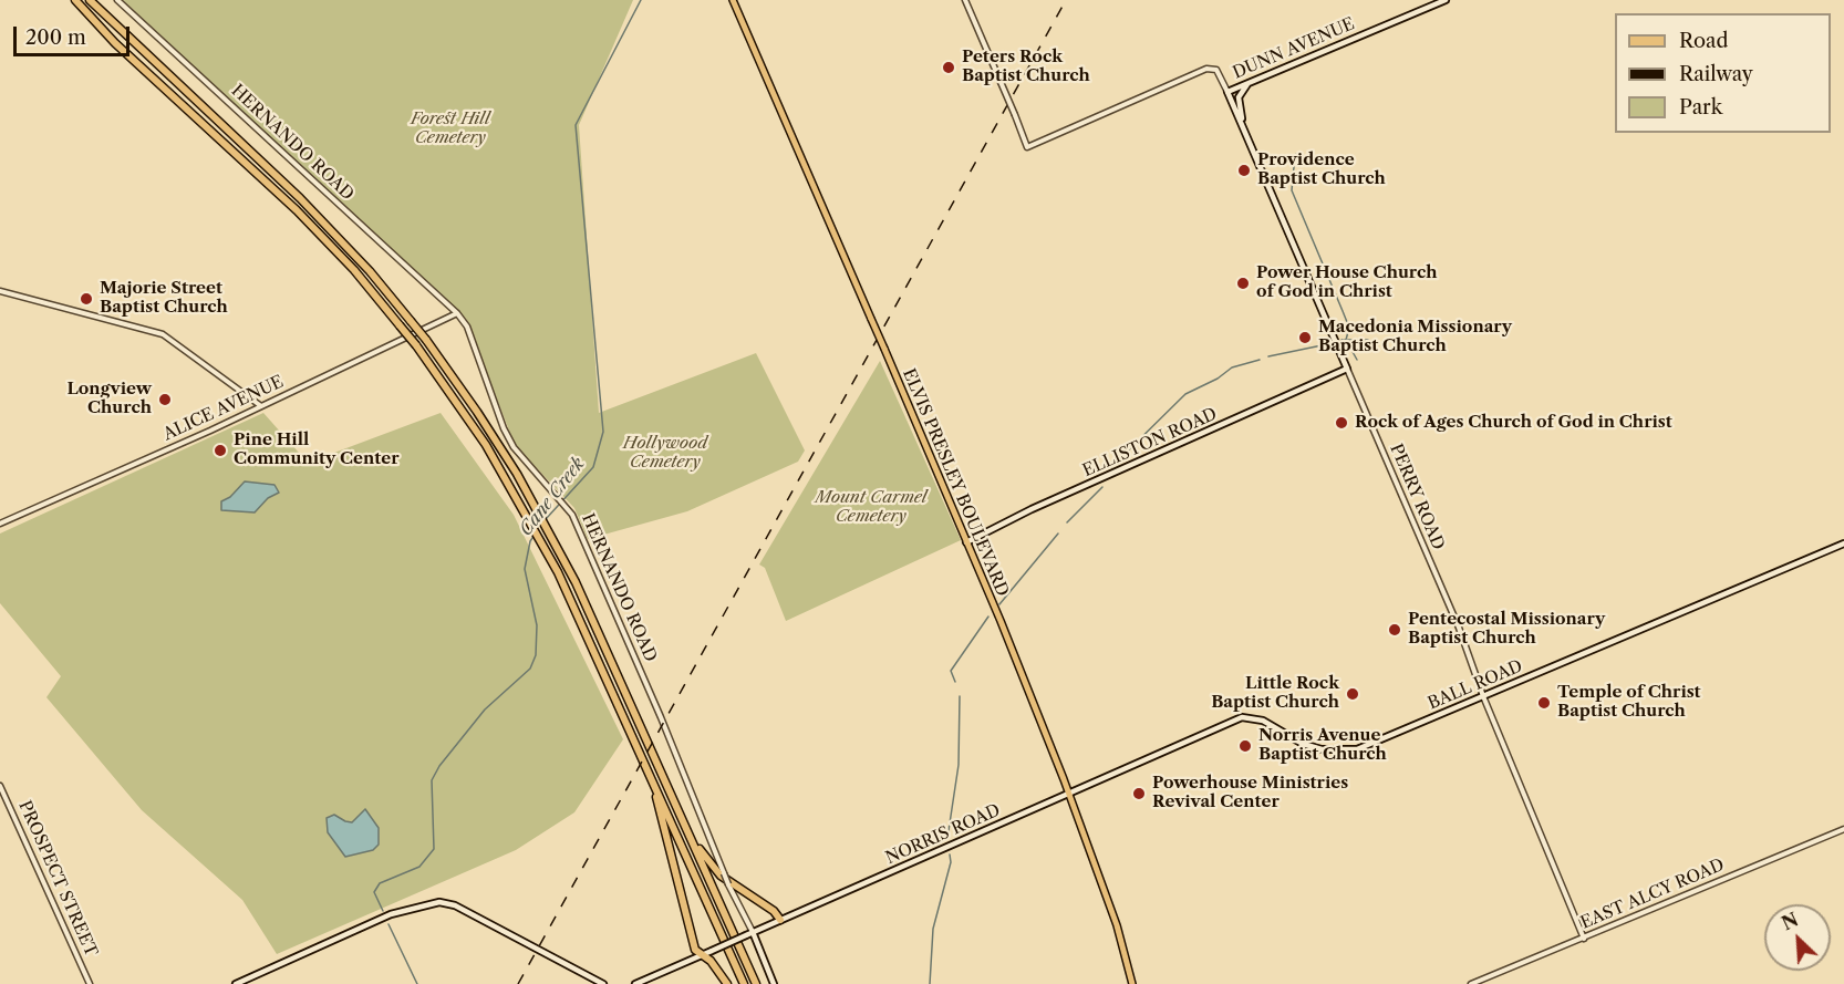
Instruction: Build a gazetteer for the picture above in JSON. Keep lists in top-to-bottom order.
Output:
{
  "streets": {
    "main road": [
      "DUNN AVENUE",
      "HERNANDO ROAD",
      "ELLISTON ROAD",
      "ELVIS PRESLEY BOULEVARD",
      "PERRY ROAD",
      "BALL ROAD",
      "NORRIS ROAD"
    ],
    "street": ["ALICE AVENUE", "PROSPECT STREET", "EAST ALCY ROAD"]
  },
  "crossings": [
    ["DUNN AVENUE", "PERRY ROAD"],
    ["HERNANDO ROAD", "ALICE AVENUE"],
    ["HERNANDO ROAD", "NORRIS ROAD"],
    ["ELLISTON ROAD", "ELVIS PRESLEY BOULEVARD"],
    ["ELLISTON ROAD", "PERRY ROAD"],
    ["ELVIS PRESLEY BOULEVARD", "NORRIS ROAD"],
    ["PERRY ROAD", "BALL ROAD"],
    ["PERRY ROAD", "EAST ALCY ROAD"],
    ["BALL ROAD", "NORRIS ROAD"]
  ],
  "water": ["Cane Creek"],
  "parks": ["Forest Hill Cemetery", "Hollywood Cemetery", "Mount Carmel Cemetery"],
  "places": [
    "Peters Rock Baptist Church",
    "Providence Baptist Church",
    "Power House Church of God in Christ",
    "Majorie Street Baptist Church",
    "Macedonia Missionary Baptist Church",
    "Longview Church",
    "Rock of Ages Church of God in Christ",
    "Pine Hill Community Center",
    "Pentecostal Missionary Baptist Church",
    "Little Rock Baptist Church",
    "Temple of Christ Baptist Church",
    "Norris Avenue Baptist Church",
    "Powerhouse Ministries Revival Center"
  ],
  "legend": ["Road", "Railway", "Park"],
  "scale_bar": "200 m",
  "north": "top left"
}
